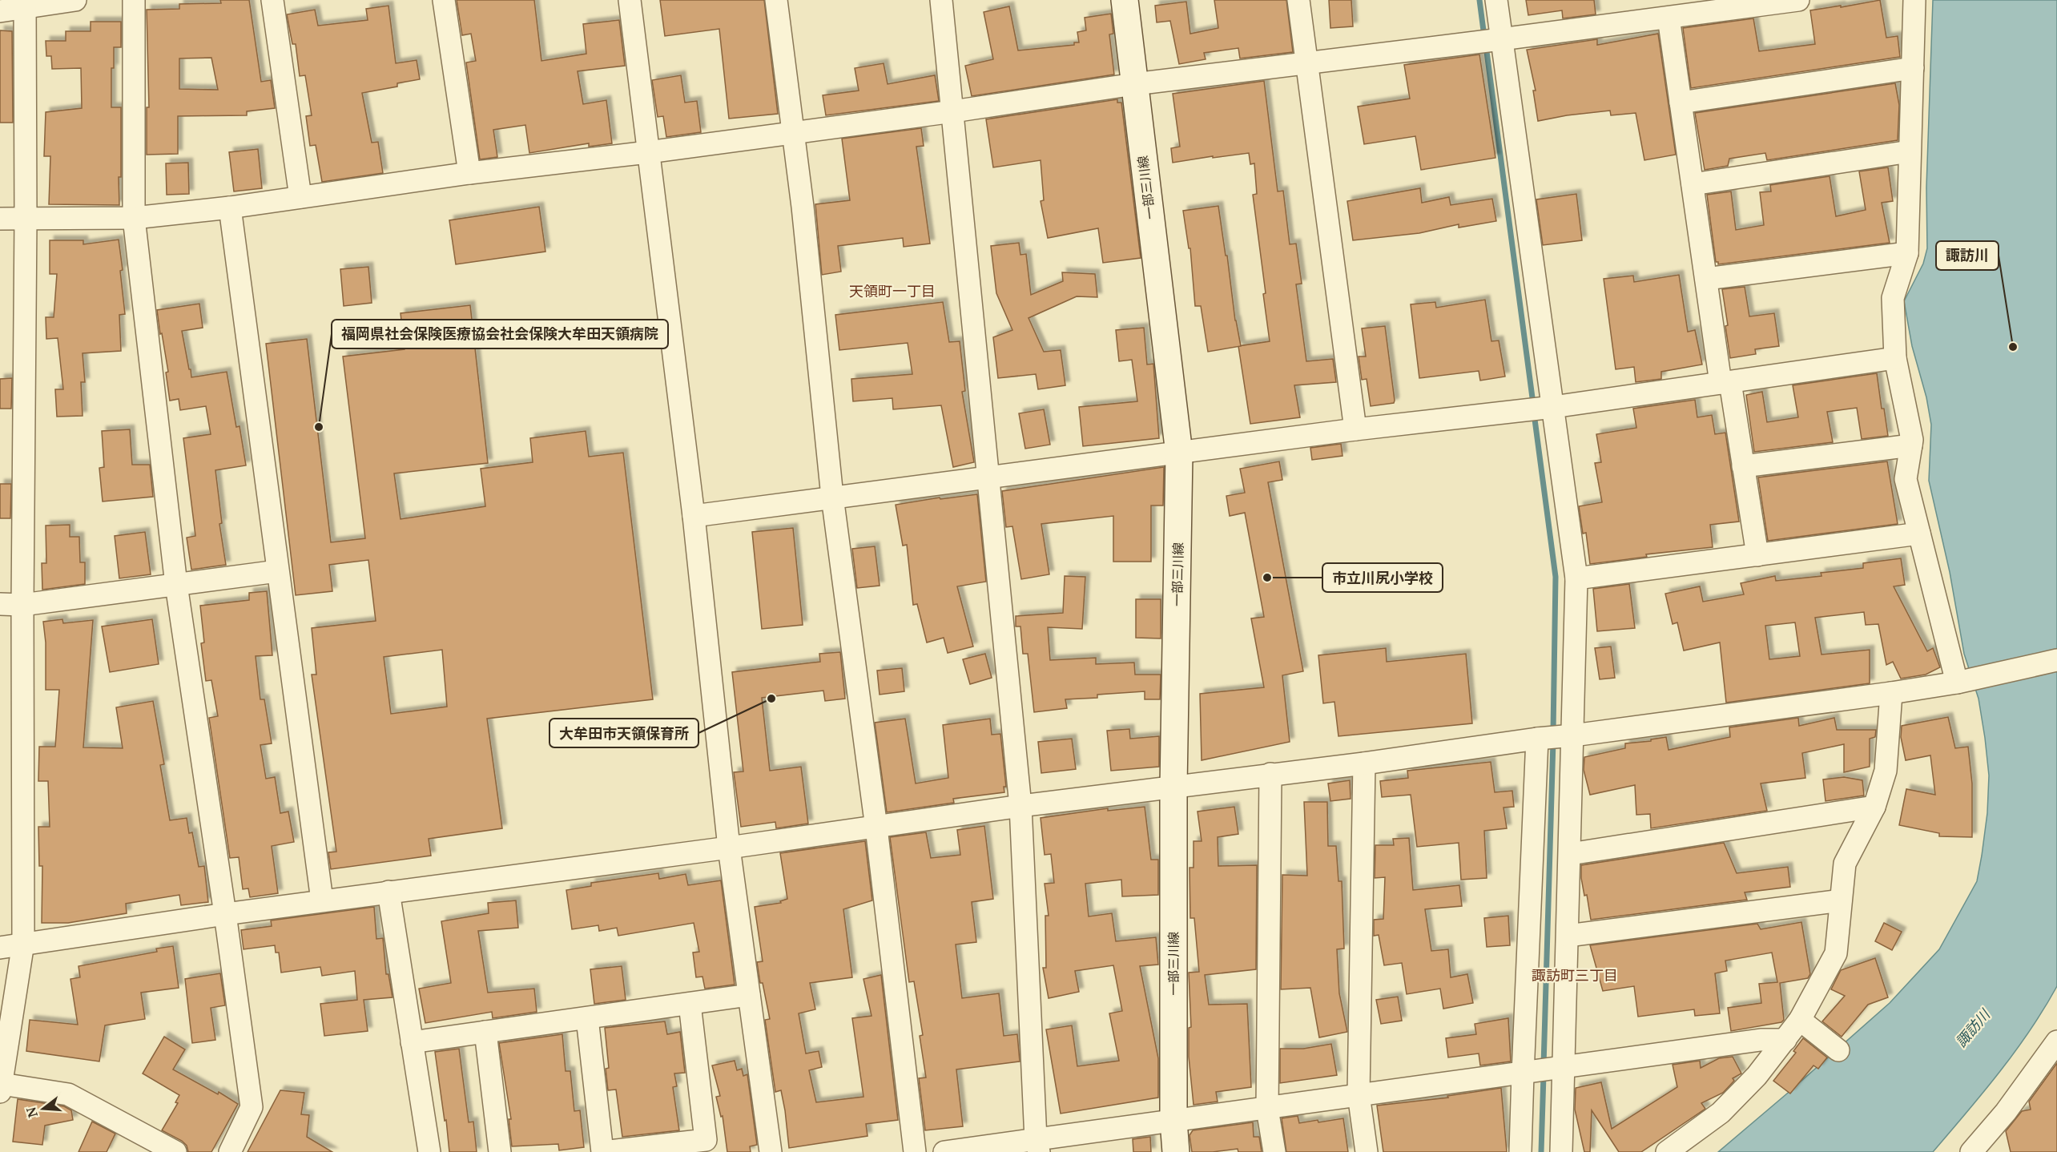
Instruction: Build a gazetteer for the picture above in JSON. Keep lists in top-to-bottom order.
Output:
{
  "streets": {
    "main road": ["一部三川線"]
  },
  "districts": ["天領町一丁目", "諏訪町三丁目"],
  "water": ["諏訪川"],
  "places": [
    "諏訪川",
    "福岡県社会保険医療協会社会保険大牟田天領病院",
    "市立川尻小学校",
    "大牟田市天領保育所"
  ],
  "north": "left"
}
